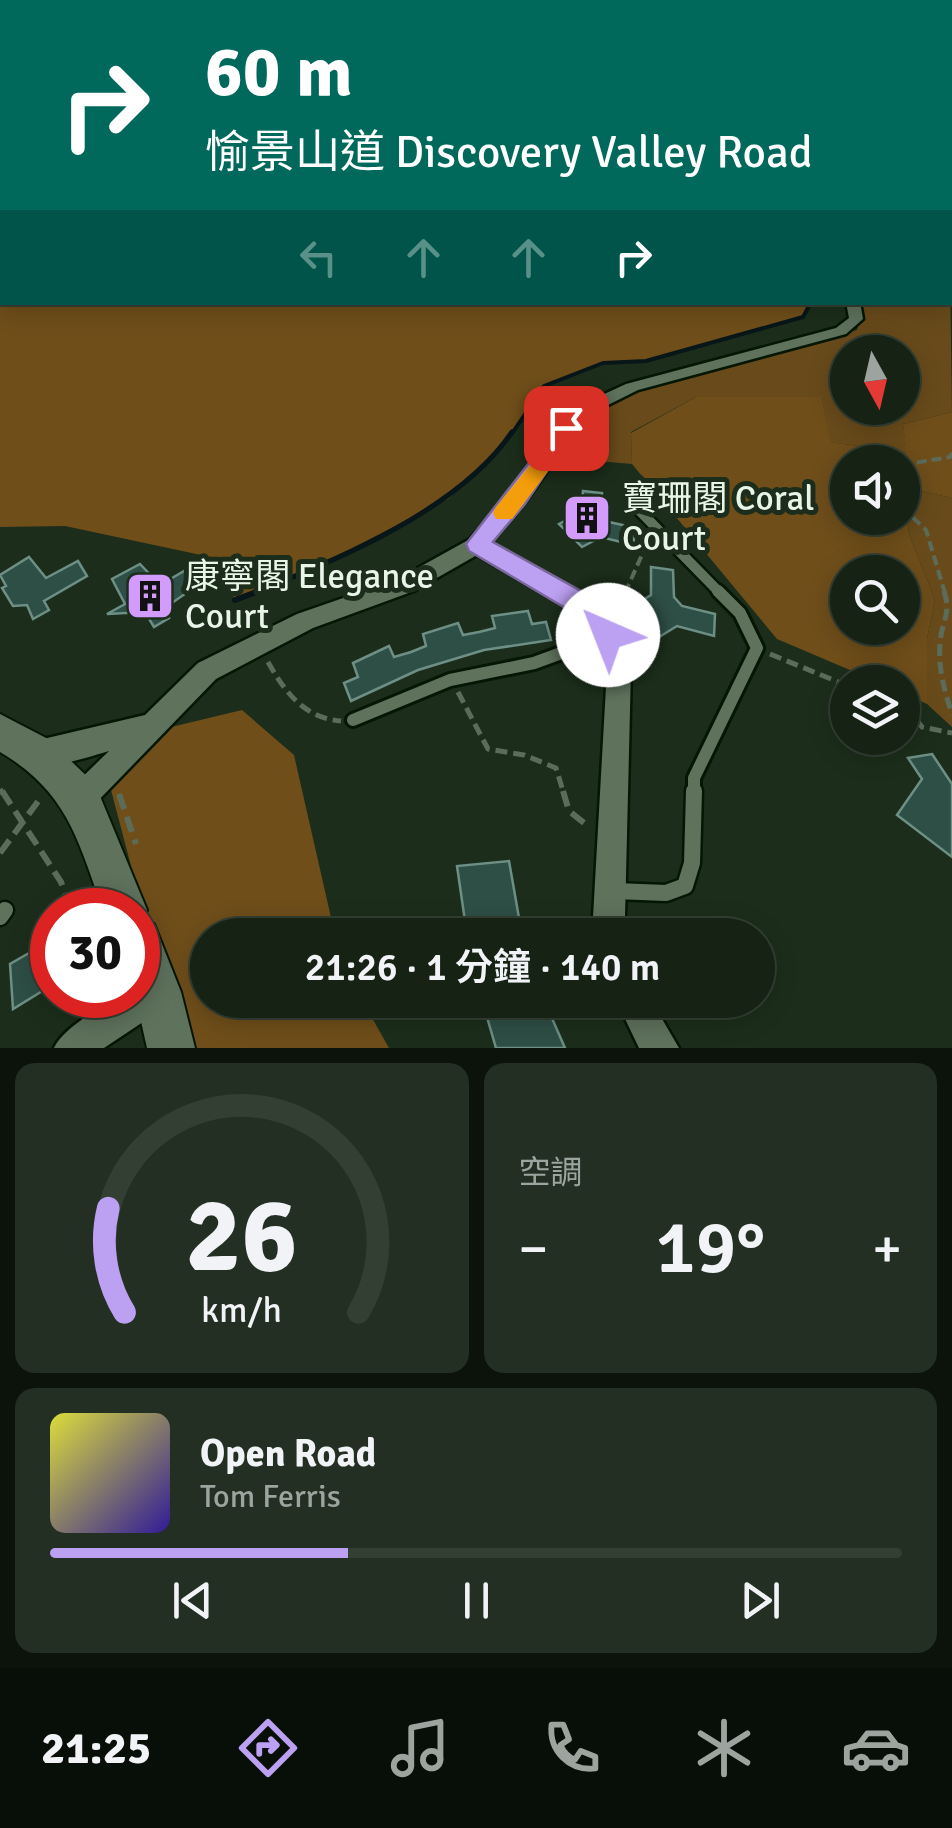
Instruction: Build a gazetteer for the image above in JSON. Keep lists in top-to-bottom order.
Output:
{
  "places": {
    "building": ["寶珊閣 Coral Court", "康寧閣 Elegance Court"]
  },
  "north": "bottom",
  "page": {
    "turn": ["60 m", "愉景山道 Discovery Valley Road"],
    "limit": "30",
    "trip": "21:26 · 1 分鐘 · 140 m",
    "tile": "空調",
    "heat": ["−", "19°", "+"],
    "song": ["Open Road", "Tom Ferris"],
    "tabs": "21:25",
    "gauge": ["26", "km/h"]
  }
}
